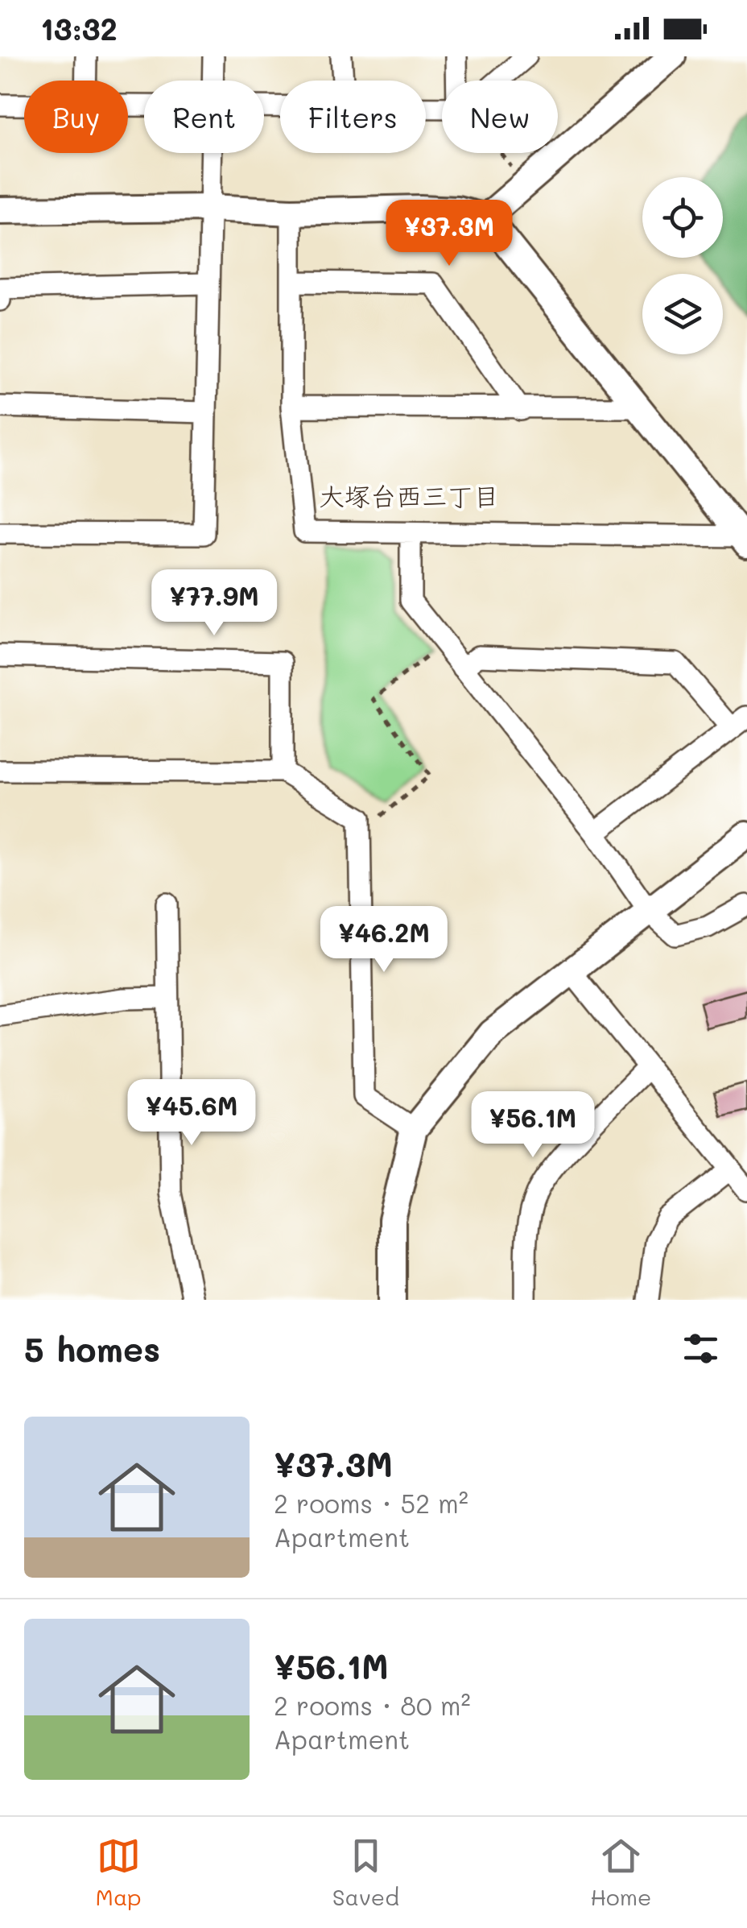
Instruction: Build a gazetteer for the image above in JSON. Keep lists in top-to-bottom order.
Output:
{
  "districts": ["大塚台西三丁目"],
  "page": {
    "status": "13:32",
    "chip": [
      "Buy",
      "Rent",
      "Filters",
      "New"
    ],
    "price": [
      "¥37.3M",
      "¥77.9M",
      "¥46.2M",
      "¥45.6M",
      "¥56.1M"
    ],
    "heading": "5 homes",
    "list": [
      {
        "name": "¥37.3M",
        "note": "2 rooms · 52 m² · Apartment"
      },
      {
        "name": "¥56.1M",
        "note": "2 rooms · 80 m² · Apartment"
      }
    ],
    "tabs": ["Map", "Saved", "Home"]
  }
}
